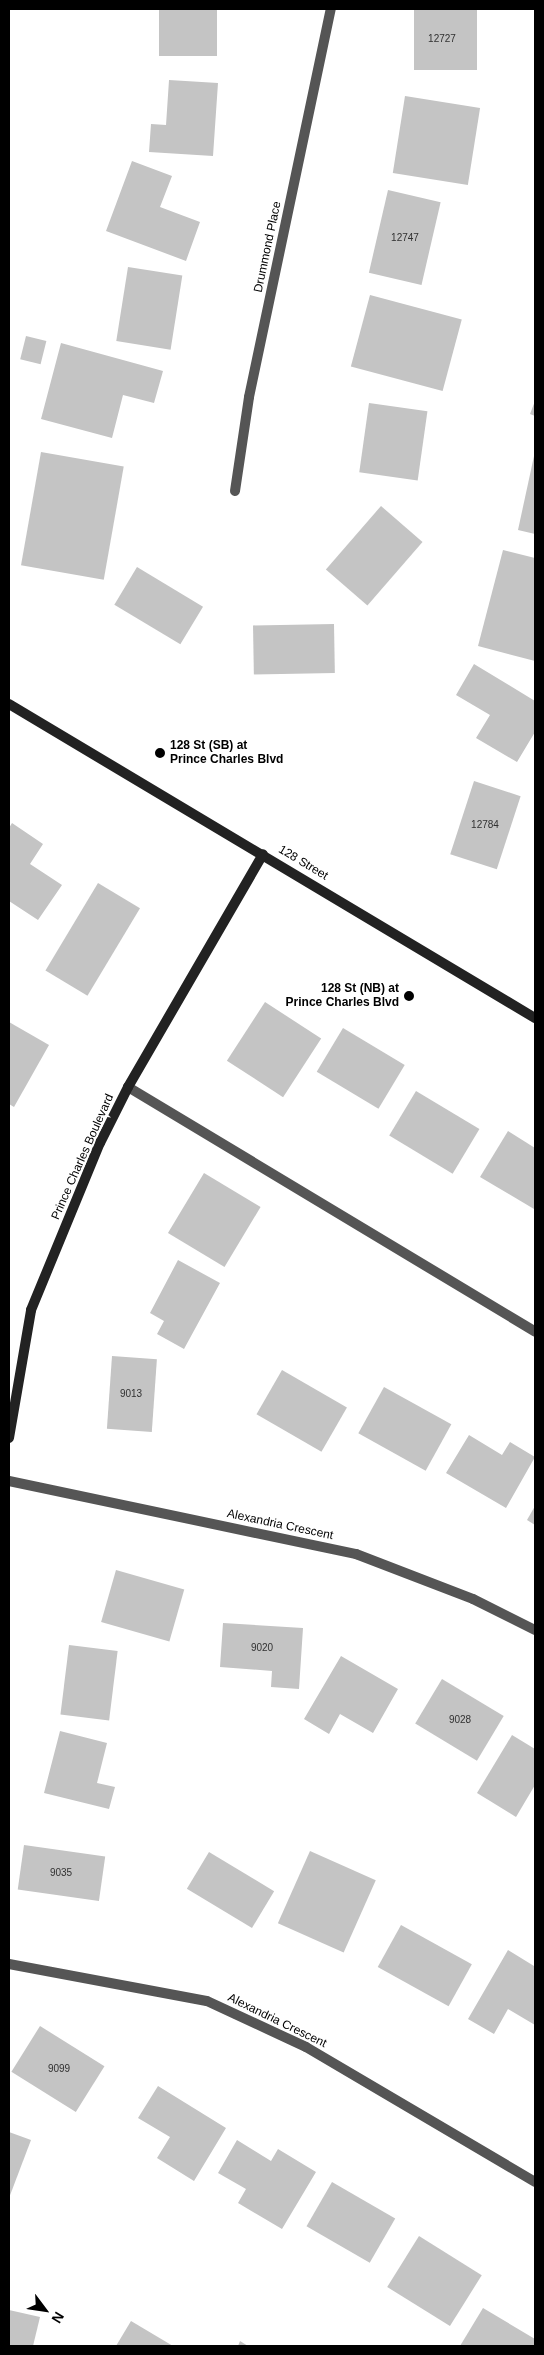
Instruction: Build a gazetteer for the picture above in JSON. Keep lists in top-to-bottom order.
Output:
{
  "streets": {
    "main road": ["128 Street", "Prince Charles Boulevard"],
    "street": ["Drummond Place", "Alexandria Crescent"]
  },
  "crossings": [
    ["128 Street", "Prince Charles Boulevard"]
  ],
  "places": ["128 St (SB) at Prince Charles Blvd", "128 St (NB) at Prince Charles Blvd"],
  "house_numbers": [
    "12727",
    "12747",
    "12784",
    "9013",
    "9020",
    "9028",
    "9035",
    "9099"
  ],
  "north": "bottom right"
}
